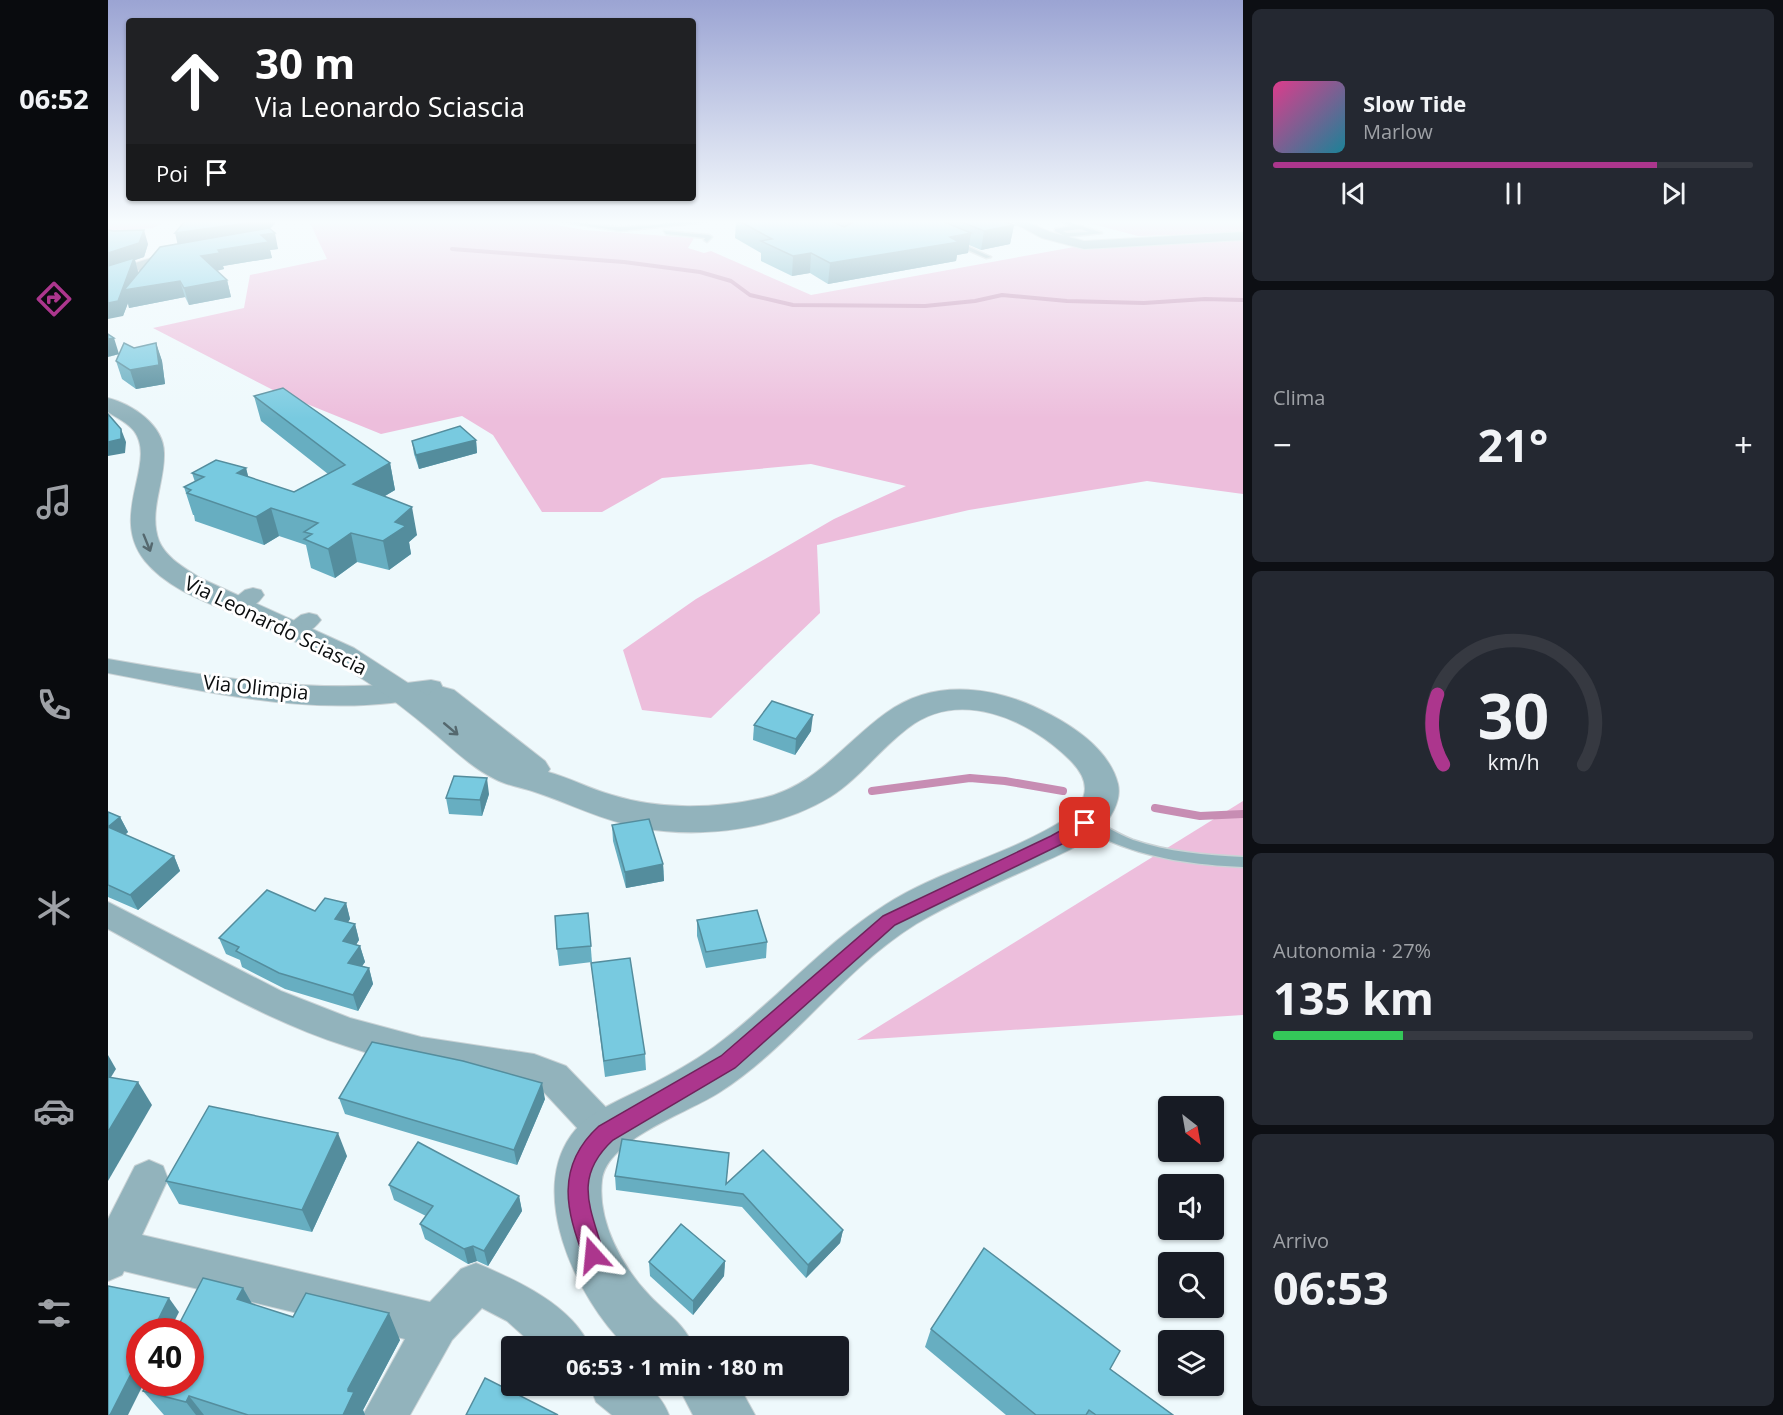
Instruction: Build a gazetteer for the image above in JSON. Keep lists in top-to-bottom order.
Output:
{
  "streets": {
    "street": ["Via Leonardo Sciascia", "Via Olimpia"]
  },
  "crossings": [
    ["Via Leonardo Sciascia", "Via Olimpia"]
  ],
  "north": "bottom right",
  "page": {
    "tabs": "06:52",
    "turn": ["30 m", "Via Leonardo Sciascia"],
    "song": ["Slow Tide", "Marlow"],
    "then": "Poi",
    "tile": [
      "Clima",
      ["Autonomia · 27%", "135 km"],
      ["Arrivo", "06:53"]
    ],
    "heat": ["−", "21°", "+"],
    "limit": "40",
    "trip": "06:53 · 1 min · 180 m",
    "gauge": ["30", "km/h"]
  }
}
